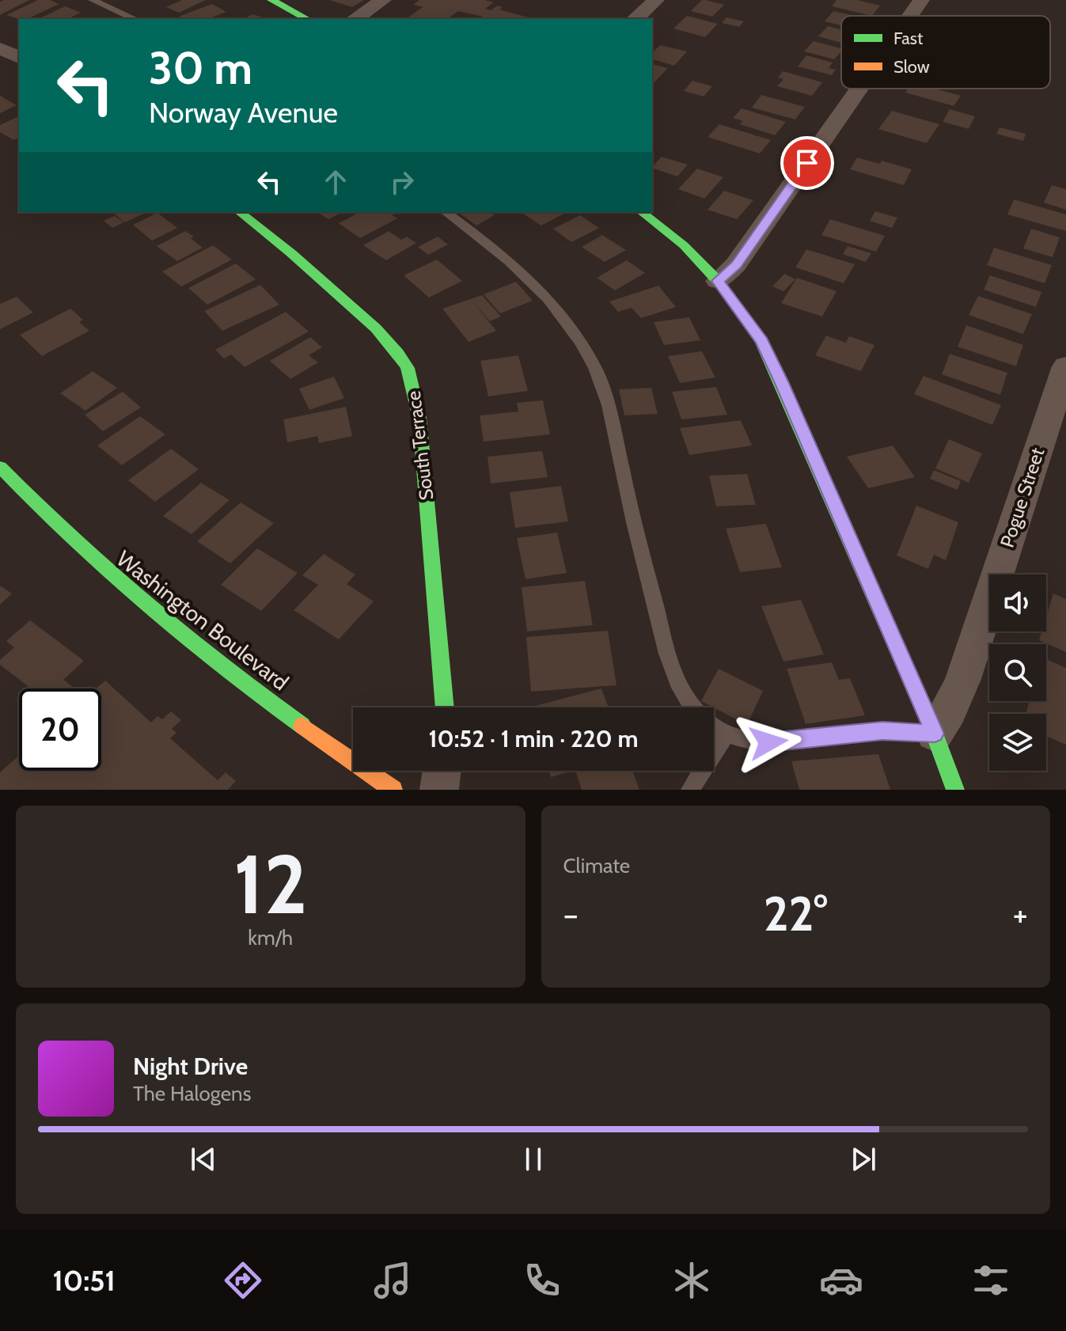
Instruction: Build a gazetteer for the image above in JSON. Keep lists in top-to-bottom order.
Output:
{
  "streets": {
    "street": ["South Terrace", "Pogue Street", "Washington Boulevard"]
  },
  "legend": ["Fast", "Slow"],
  "page": {
    "turn": ["30 m", "Norway Avenue"],
    "limit": "20",
    "trip": "10:52 · 1 min · 220 m",
    "tile": [
      ["12", "km/h"],
      "Climate"
    ],
    "heat": ["−", "22°", "+"],
    "song": ["Night Drive", "The Halogens"],
    "tabs": "10:51"
  }
}
